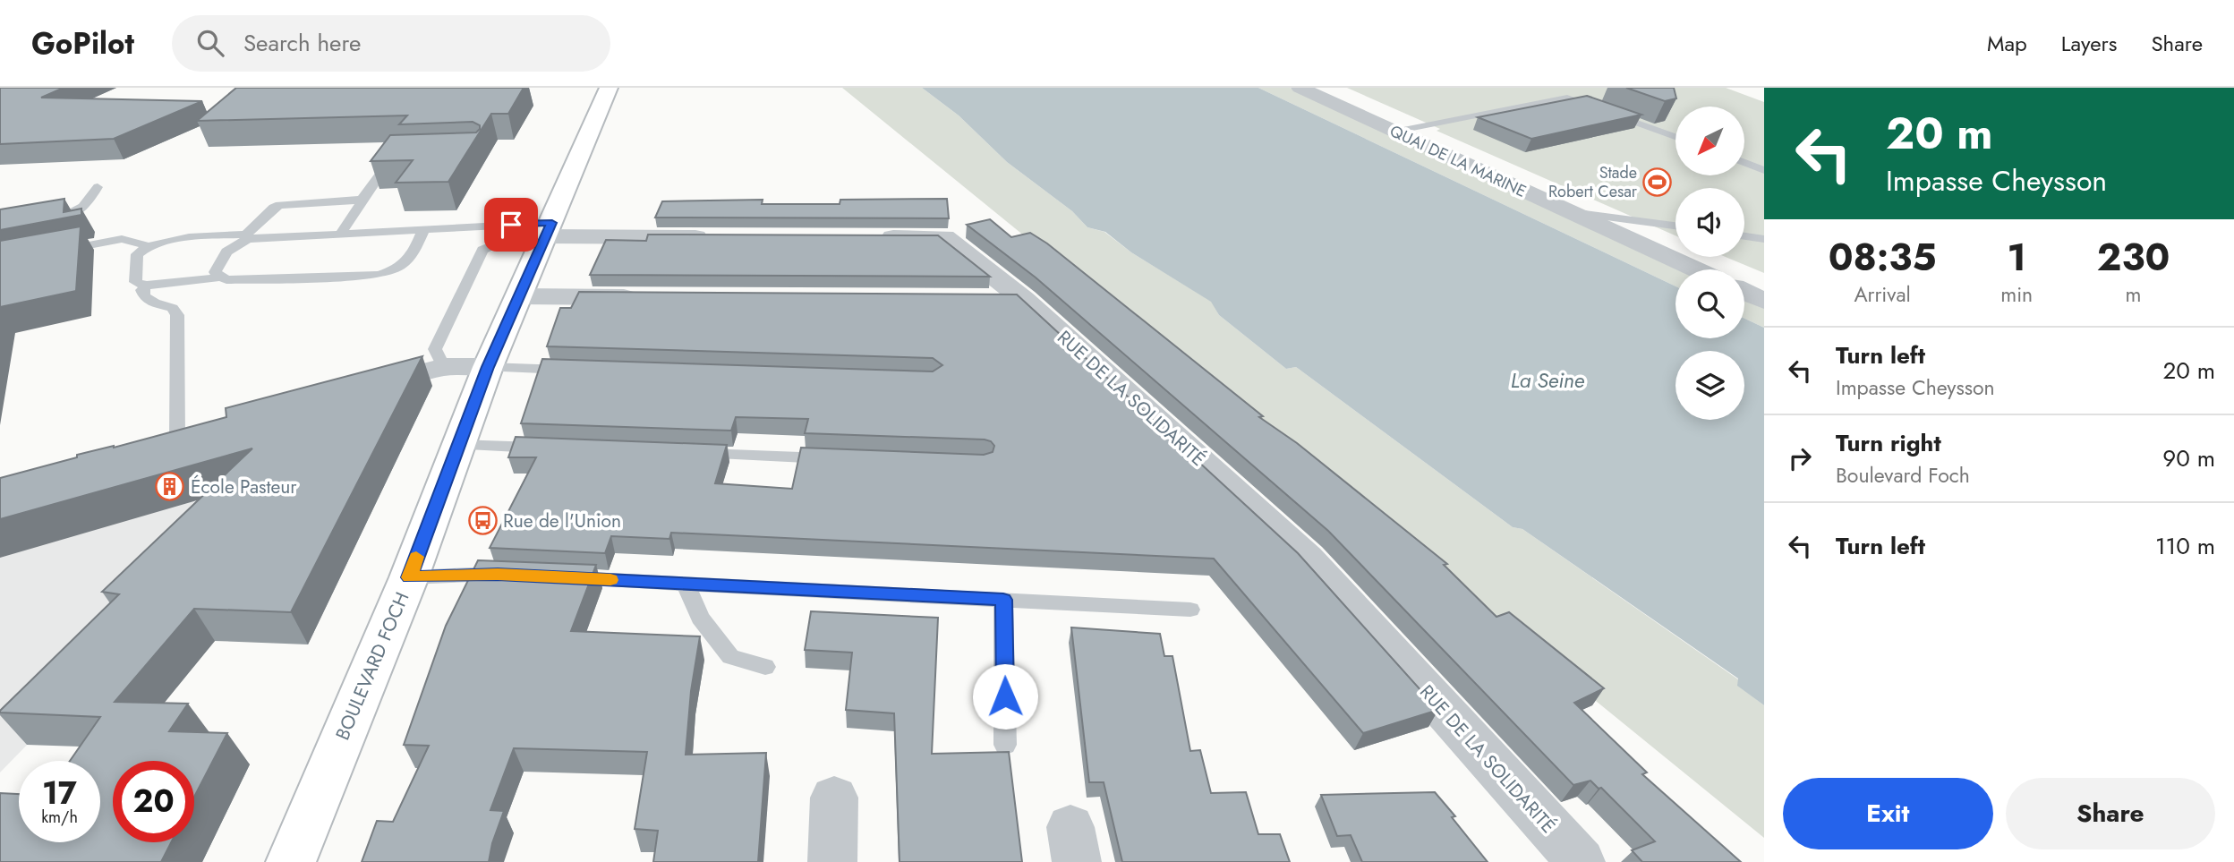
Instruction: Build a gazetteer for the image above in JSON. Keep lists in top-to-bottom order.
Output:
{
  "streets": {
    "main road": ["BOULEVARD FOCH"],
    "street": ["QUAI DE LA MARINE", "RUE DE LA SOLIDARITÉ"]
  },
  "water": ["La Seine"],
  "places": {
    "sports": ["Stade Robert Cesar"],
    "building": ["École Pasteur"],
    "bus stop": ["Rue de l'Union"]
  },
  "north": "bottom left",
  "page": {
    "header": "GoPilot",
    "search": "Search here",
    "nav": ["Map", "Layers", "Share"],
    "turn": ["20 m", "Impasse Cheysson"],
    "eta": [
      "08:35",
      "Arrival",
      "1",
      "min",
      "230",
      "m"
    ],
    "list": [
      {
        "name": "Turn left",
        "note": "Impasse Cheysson",
        "value": "20 m"
      },
      {
        "name": "Turn right",
        "note": "Boulevard Foch",
        "value": "90 m"
      },
      {
        "name": "Turn left",
        "value": "110 m"
      }
    ],
    "speed": "17 km/h",
    "limit": "20",
    "buttons": ["Exit", "Share"]
  }
}
